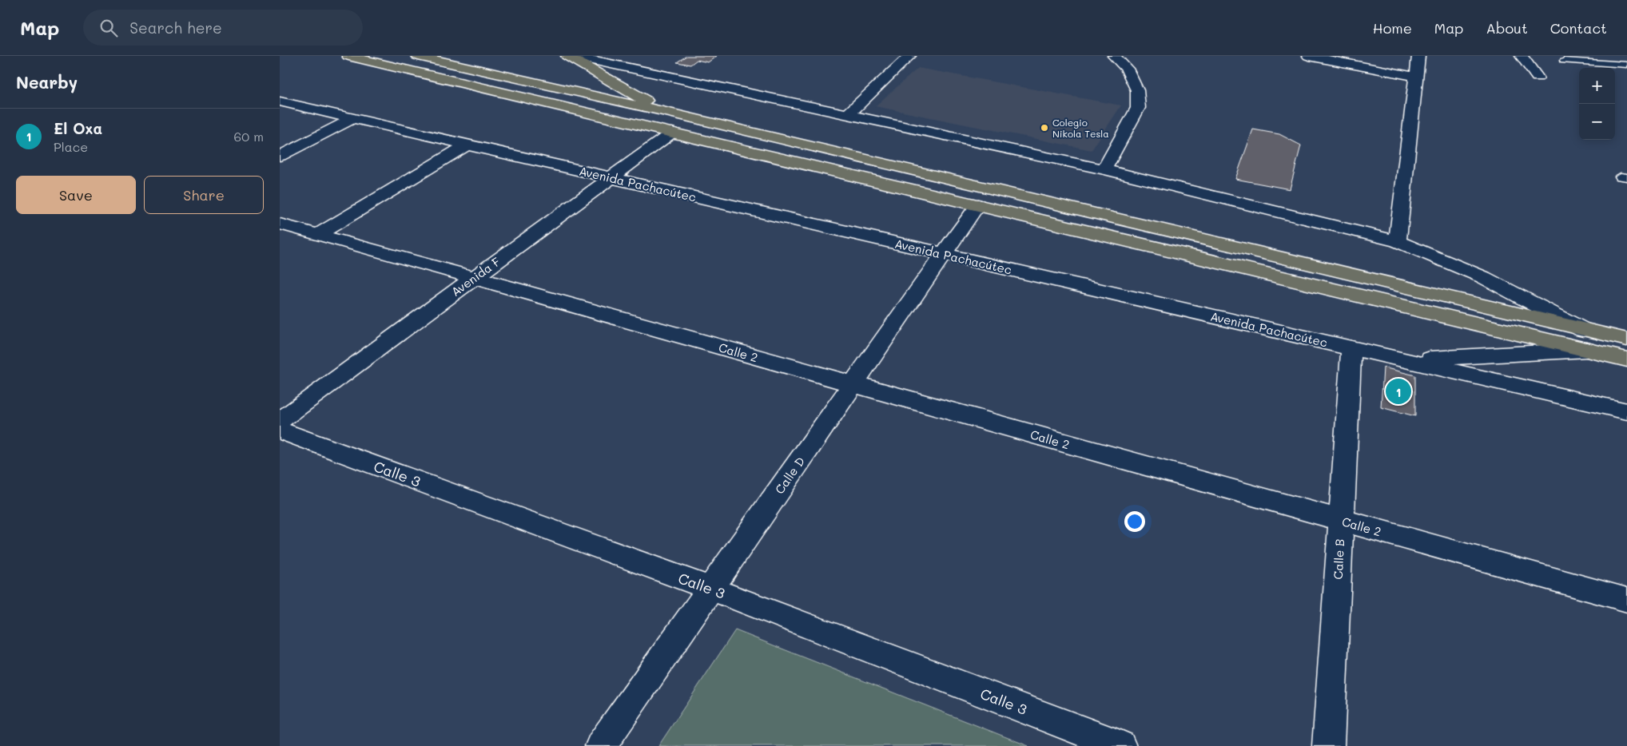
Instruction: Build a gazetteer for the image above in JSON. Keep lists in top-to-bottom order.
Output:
{
  "streets": {
    "street": [
      "Avenida Pachacútec",
      "Avenida F",
      "Calle 2",
      "Calle 3",
      "Calle D",
      "Calle B"
    ]
  },
  "crossings": [
    ["Avenida Pachacútec", "Avenida F"],
    ["Avenida Pachacútec", "Calle D"],
    ["Avenida Pachacútec", "Calle B"],
    ["Avenida F", "Calle 2"],
    ["Calle 2", "Calle D"],
    ["Calle 2", "Calle B"],
    ["Calle 3", "Calle D"]
  ],
  "places": ["Colegio Nikola Tesla"],
  "page": {
    "header": "Map",
    "search": "Search here",
    "nav": [
      "Home",
      "Map",
      "About",
      "Contact"
    ],
    "heading": "Nearby",
    "map_buttons": ["+", "−"],
    "list": [
      {
        "mark": "1",
        "name": "El Oxa",
        "note": "Place",
        "value": "60 m"
      }
    ],
    "buttons": ["Save", "Share"],
    "pins": "1"
  }
}
